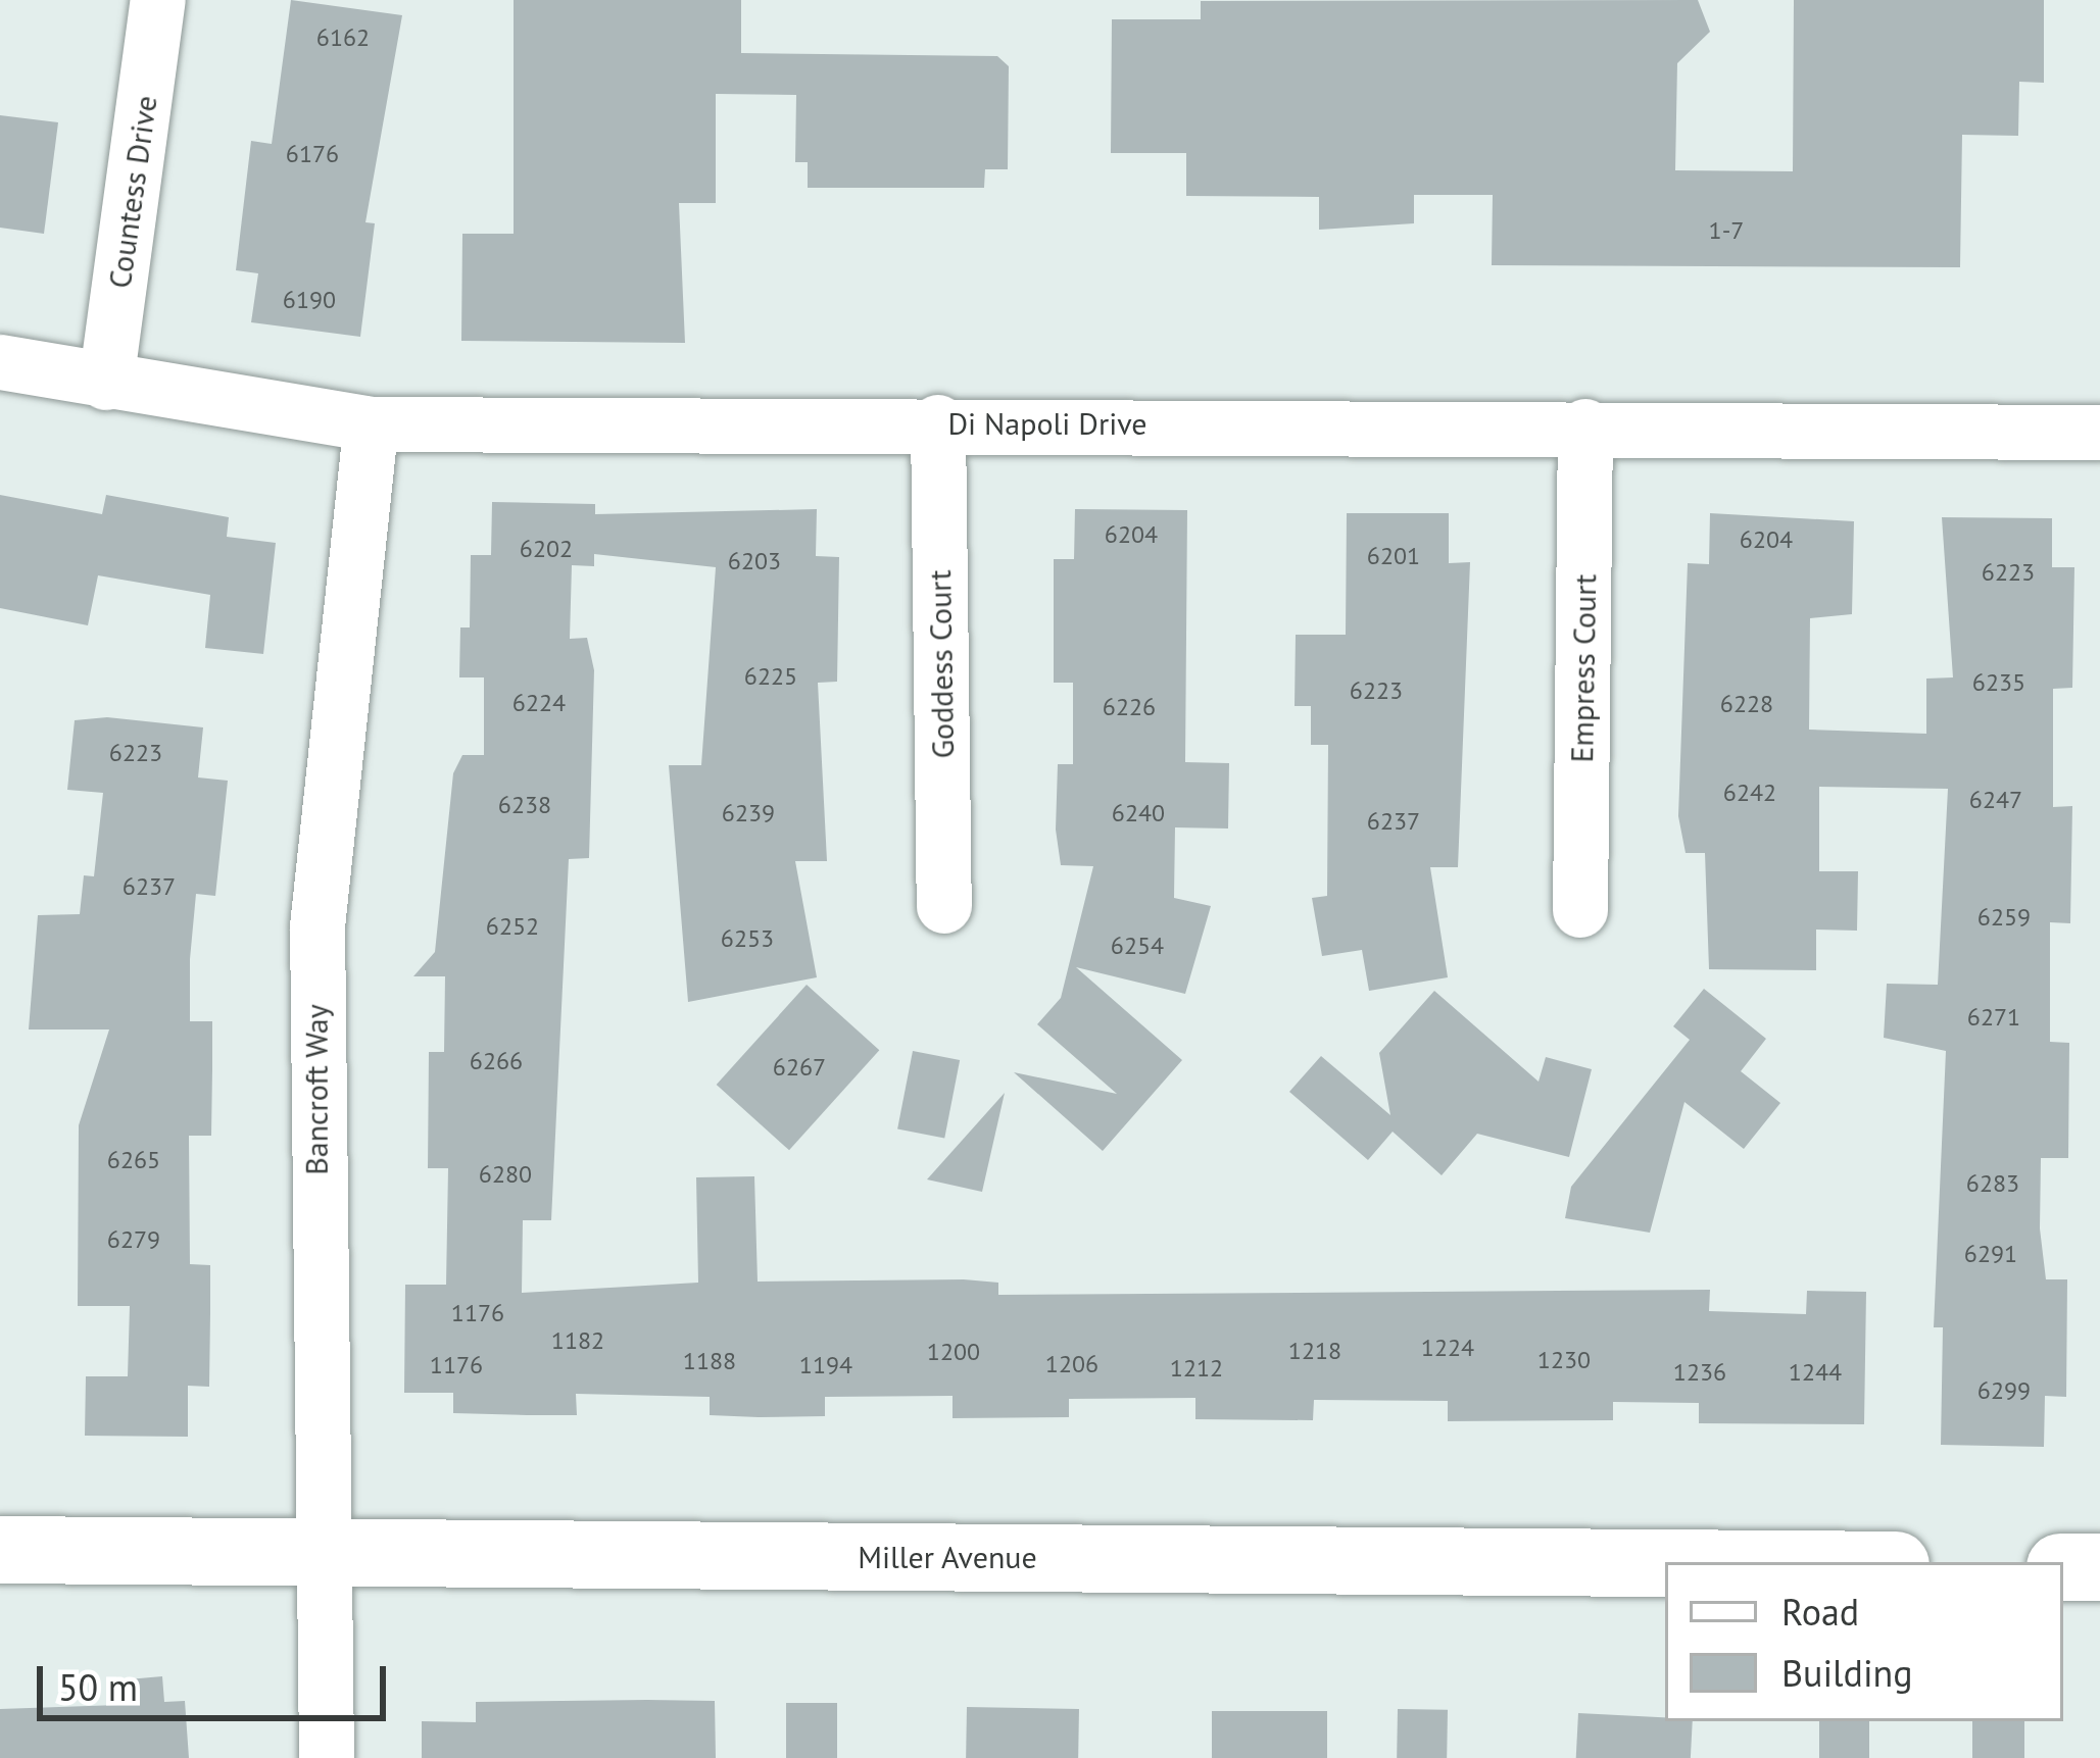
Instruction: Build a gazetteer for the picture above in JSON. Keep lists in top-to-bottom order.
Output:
{
  "streets": {
    "main road": ["Miller Avenue"],
    "street": [
      "Countess Drive",
      "Di Napoli Drive",
      "Goddess Court",
      "Empress Court",
      "Bancroft Way"
    ]
  },
  "crossings": [
    ["Countess Drive", "Di Napoli Drive"],
    ["Di Napoli Drive", "Goddess Court"],
    ["Di Napoli Drive", "Empress Court"],
    ["Di Napoli Drive", "Bancroft Way"],
    ["Bancroft Way", "Miller Avenue"]
  ],
  "house_numbers": [
    "6162",
    "6176",
    "1-7",
    "6190",
    "6204",
    "6204",
    "6202",
    "6201",
    "6203",
    "6223",
    "6225",
    "6235",
    "6223",
    "6224",
    "6228",
    "6226",
    "6223",
    "6242",
    "6247",
    "6238",
    "6239",
    "6240",
    "6237",
    "6237",
    "6259",
    "6252",
    "6253",
    "6254",
    "6271",
    "6266",
    "6267",
    "6265",
    "6280",
    "6283",
    "6279",
    "6291",
    "1176",
    "1182",
    "1224",
    "1218",
    "1200",
    "1230",
    "1188",
    "1206",
    "1176",
    "1194",
    "1212",
    "1236",
    "1244",
    "6299"
  ],
  "legend": ["Road", "Building"],
  "scale_bar": "50 m"
}
